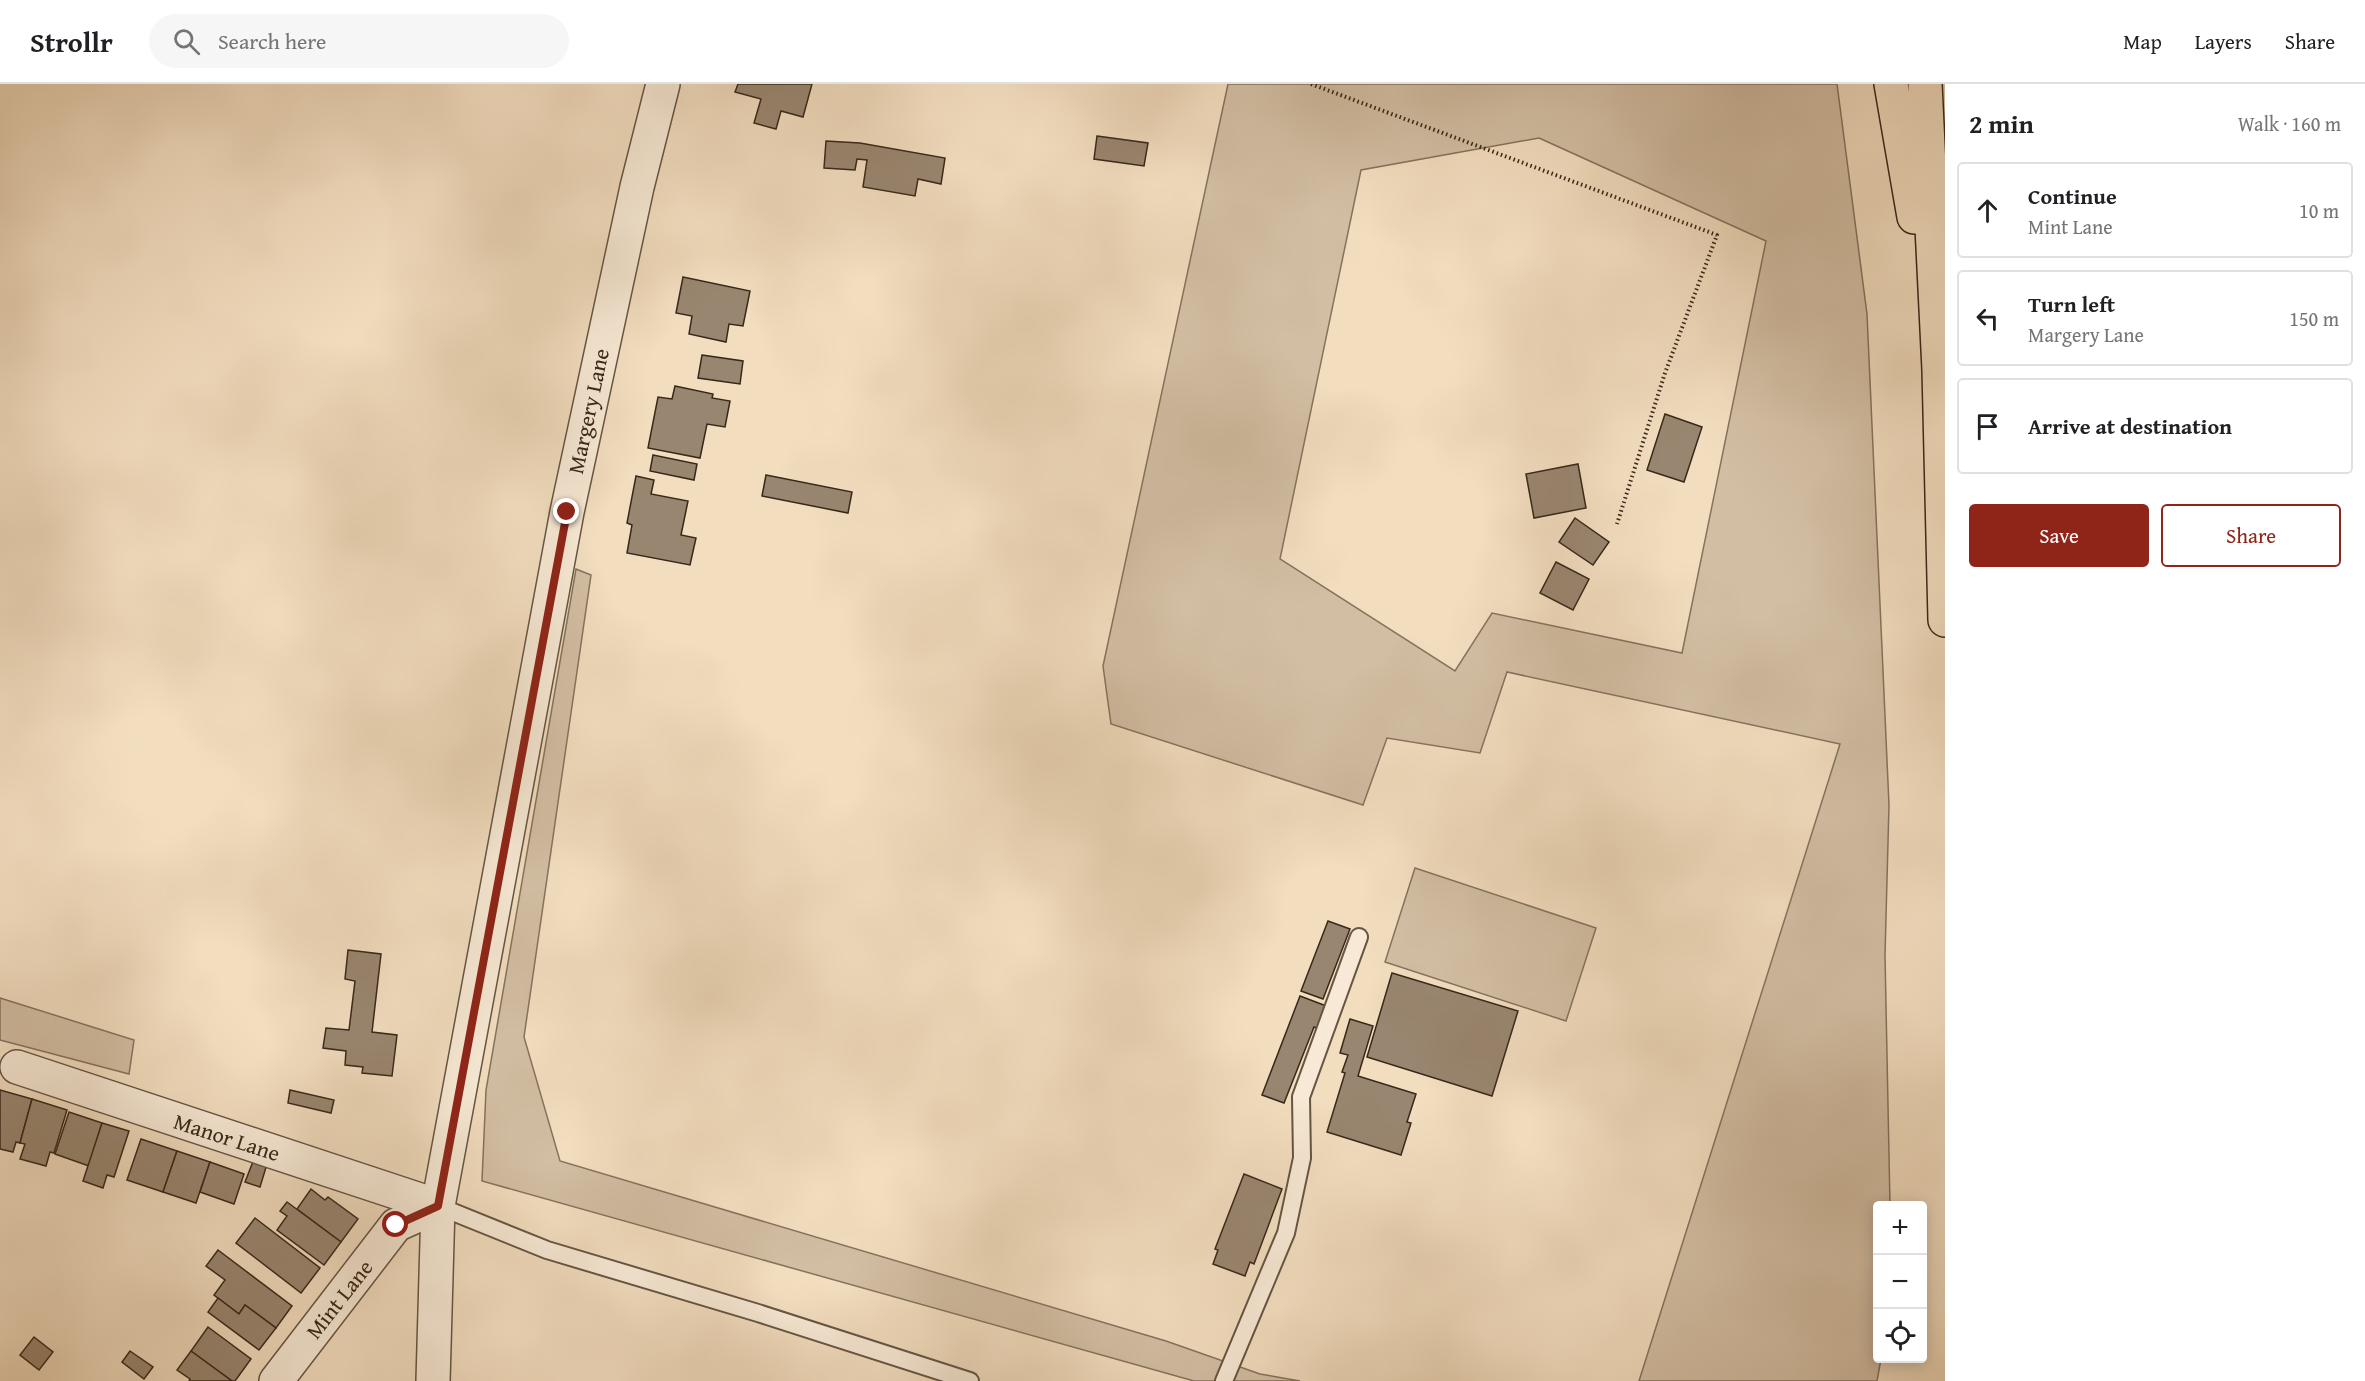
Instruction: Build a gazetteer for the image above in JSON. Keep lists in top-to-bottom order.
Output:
{
  "streets": {
    "street": ["Margery Lane", "Manor Lane", "Mint Lane"]
  },
  "crossings": [
    ["Margery Lane", "Manor Lane"],
    ["Margery Lane", "Mint Lane"],
    ["Manor Lane", "Mint Lane"]
  ],
  "page": {
    "header": "Strollr",
    "search": "Search here",
    "nav": ["Map", "Layers", "Share"],
    "heading": ["2 min", "Walk · 160 m"],
    "list": [
      ["Continue", "Mint Lane", "10 m"],
      ["Turn left", "Margery Lane", "150 m"],
      "Arrive at destination"
    ],
    "buttons": ["Save", "Share"],
    "map_buttons": ["+", "−"]
  }
}
